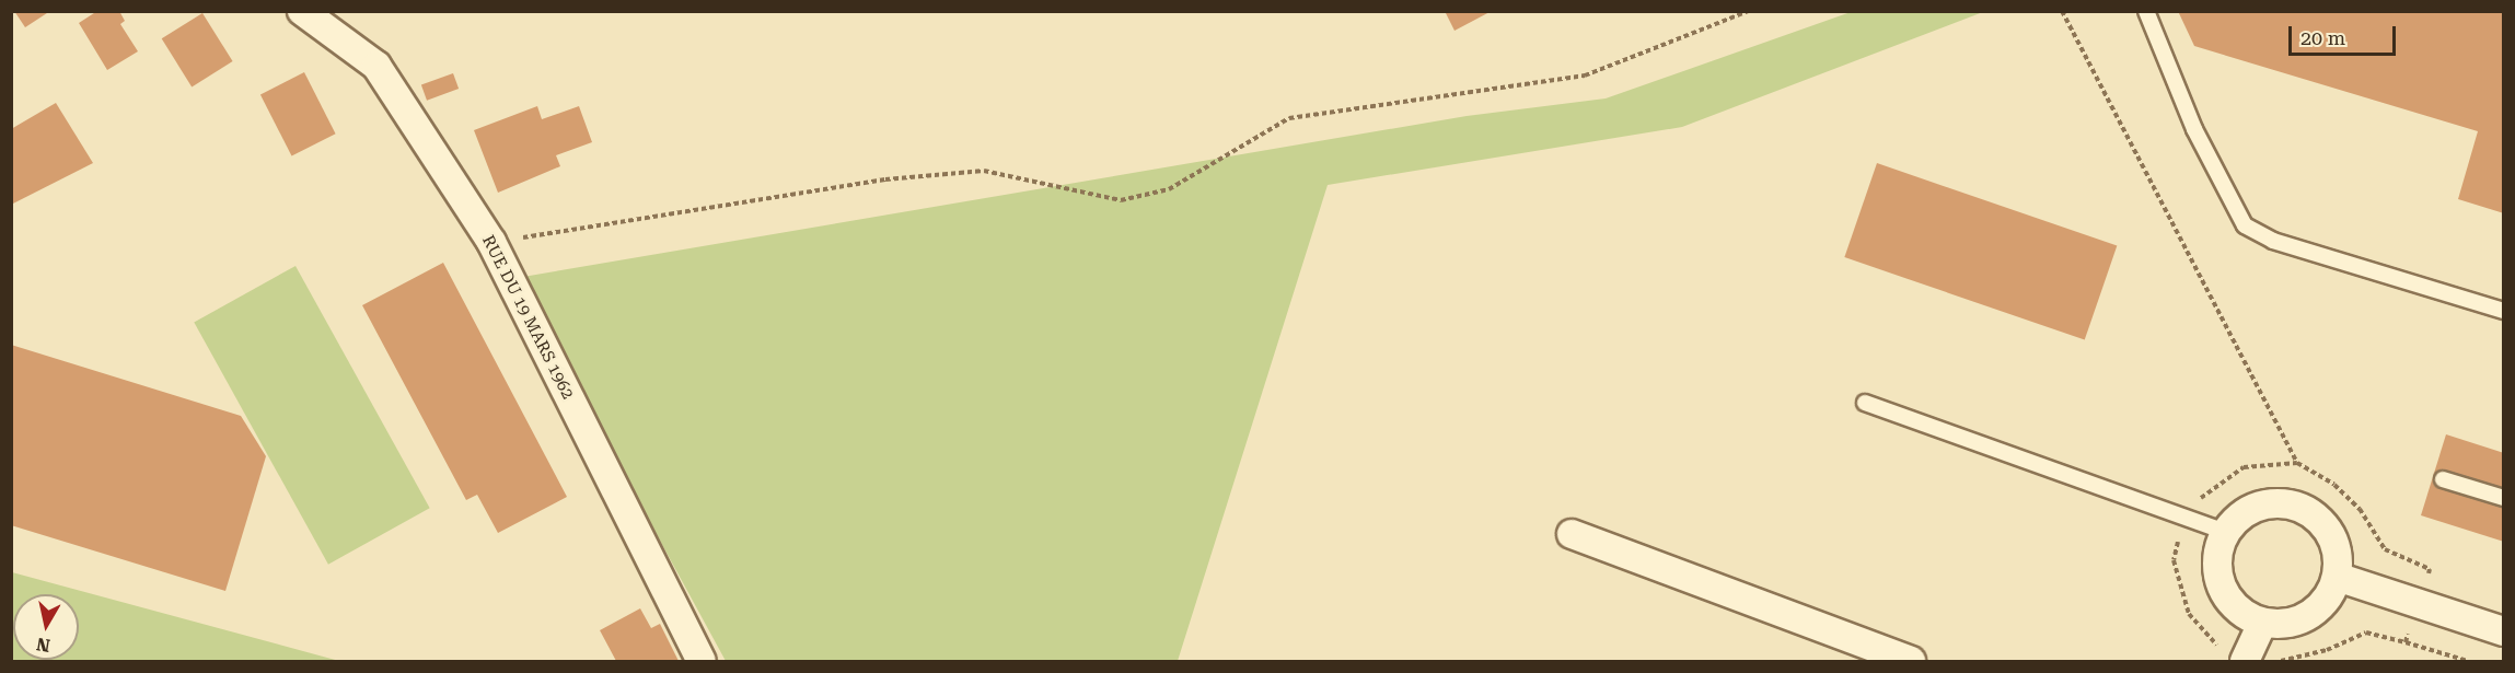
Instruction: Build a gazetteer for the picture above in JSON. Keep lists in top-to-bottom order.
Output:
{
  "streets": {
    "street": ["RUE DU 19 MARS 1962"]
  },
  "scale_bar": "20 m",
  "north": "bottom"
}
